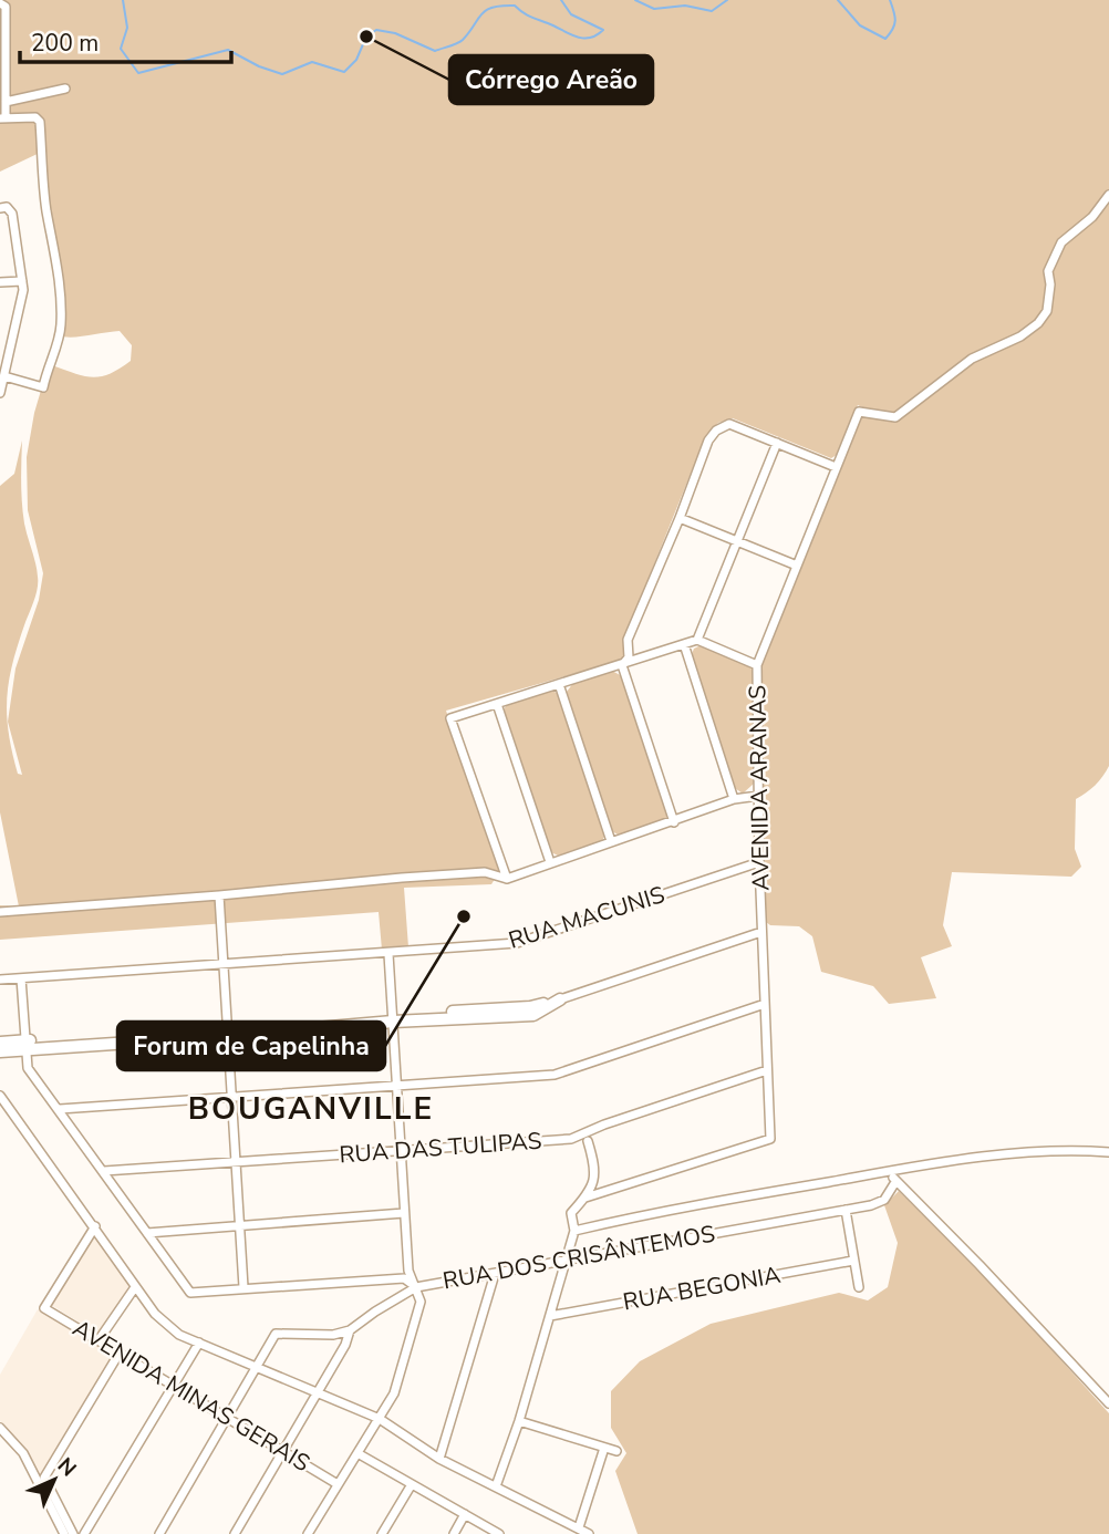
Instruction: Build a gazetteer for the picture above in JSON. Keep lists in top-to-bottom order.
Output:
{
  "streets": {
    "street": [
      "AVENIDA ARANAS",
      "RUA MACUNIS",
      "RUA DAS TULIPAS",
      "RUA DOS CRISÂNTEMOS",
      "RUA BEGONIA",
      "AVENIDA MINAS GERAIS"
    ]
  },
  "crossings": [
    ["AVENIDA ARANAS", "RUA MACUNIS"],
    ["AVENIDA ARANAS", "RUA DAS TULIPAS"],
    ["RUA MACUNIS", "RUA DOS CRISÂNTEMOS"],
    ["RUA DAS TULIPAS", "RUA DOS CRISÂNTEMOS"]
  ],
  "districts": ["BOUGANVILLE"],
  "places": ["Córrego Areão", "Forum de Capelinha"],
  "scale_bar": "200 m",
  "north": "top right"
}
